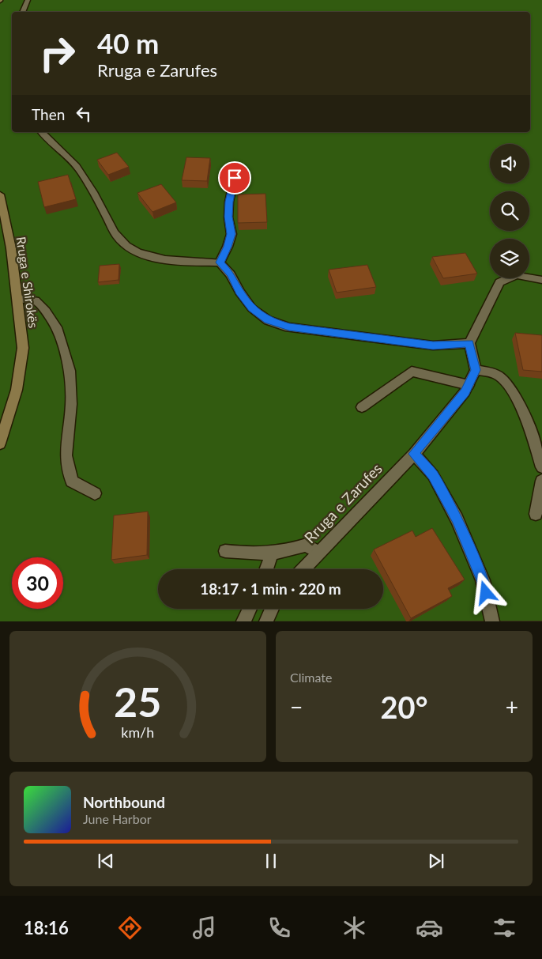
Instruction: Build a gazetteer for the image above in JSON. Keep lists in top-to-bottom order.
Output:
{
  "streets": {
    "main road": ["Rruga e Shirokës"],
    "street": ["Rruga e Zarufes"]
  },
  "page": {
    "turn": ["40 m", "Rruga e Zarufes"],
    "then": "Then",
    "limit": "30",
    "trip": "18:17 · 1 min · 220 m",
    "tile": "Climate",
    "heat": ["−", "20°", "+"],
    "song": ["Northbound", "June Harbor"],
    "tabs": "18:16",
    "gauge": ["25", "km/h"]
  }
}
